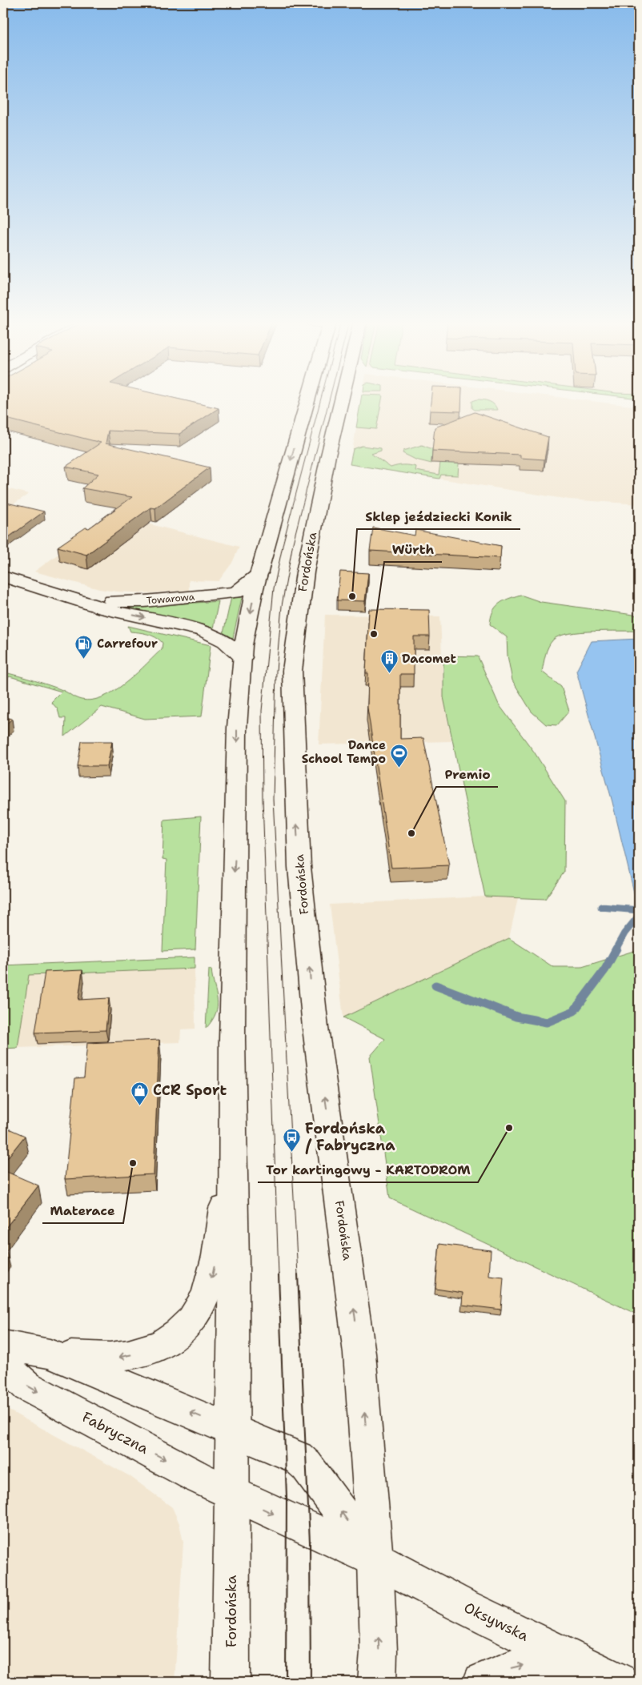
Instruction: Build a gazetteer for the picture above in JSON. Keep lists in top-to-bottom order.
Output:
{
  "streets": {
    "main road": [
      "Fordońska",
      "Towarowa",
      "Fabryczna",
      "Oksywska"
    ]
  },
  "crossings": [
    ["Fordońska", "Fabryczna"],
    ["Fordońska", "Oksywska"],
    ["Fabryczna", "Oksywska"]
  ],
  "one_way": ["Towarowa"],
  "places": {
    "other": [
      "Sklep jeździecki Konik",
      "Würth",
      "Premio",
      "Tor kartingowy - KARTODROM",
      "Materace"
    ],
    "fuel station": ["Carrefour"],
    "building": ["Dacomet"],
    "sports": ["Dance School Tempo"],
    "shop": ["CCR Sport"],
    "bus stop": ["Fordońska / Fabryczna"]
  }
}
